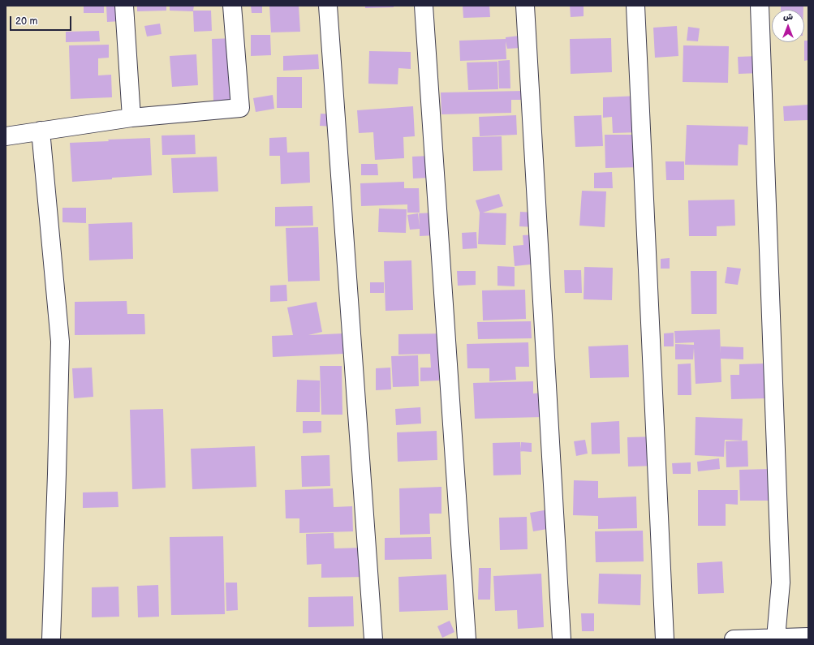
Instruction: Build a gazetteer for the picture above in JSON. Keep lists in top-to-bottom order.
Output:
{
  "scale_bar": "20 m",
  "north": "top"
}
